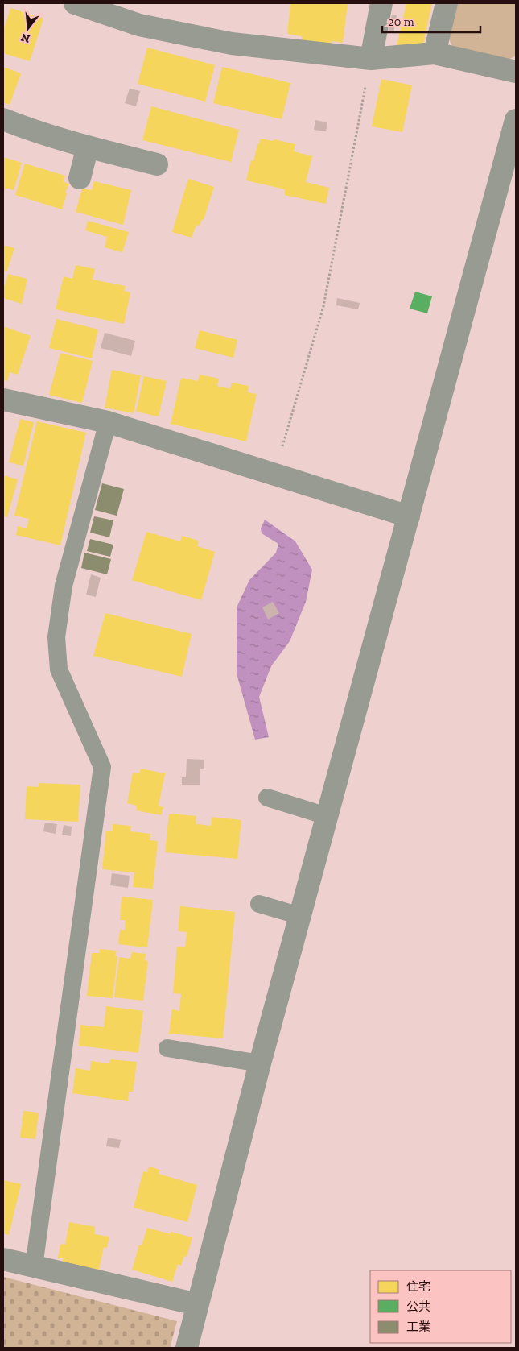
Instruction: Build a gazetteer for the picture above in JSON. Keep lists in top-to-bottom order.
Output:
{
  "legend": ["住宅", "公共", "工業"],
  "scale_bar": "20 m",
  "north": "bottom"
}
